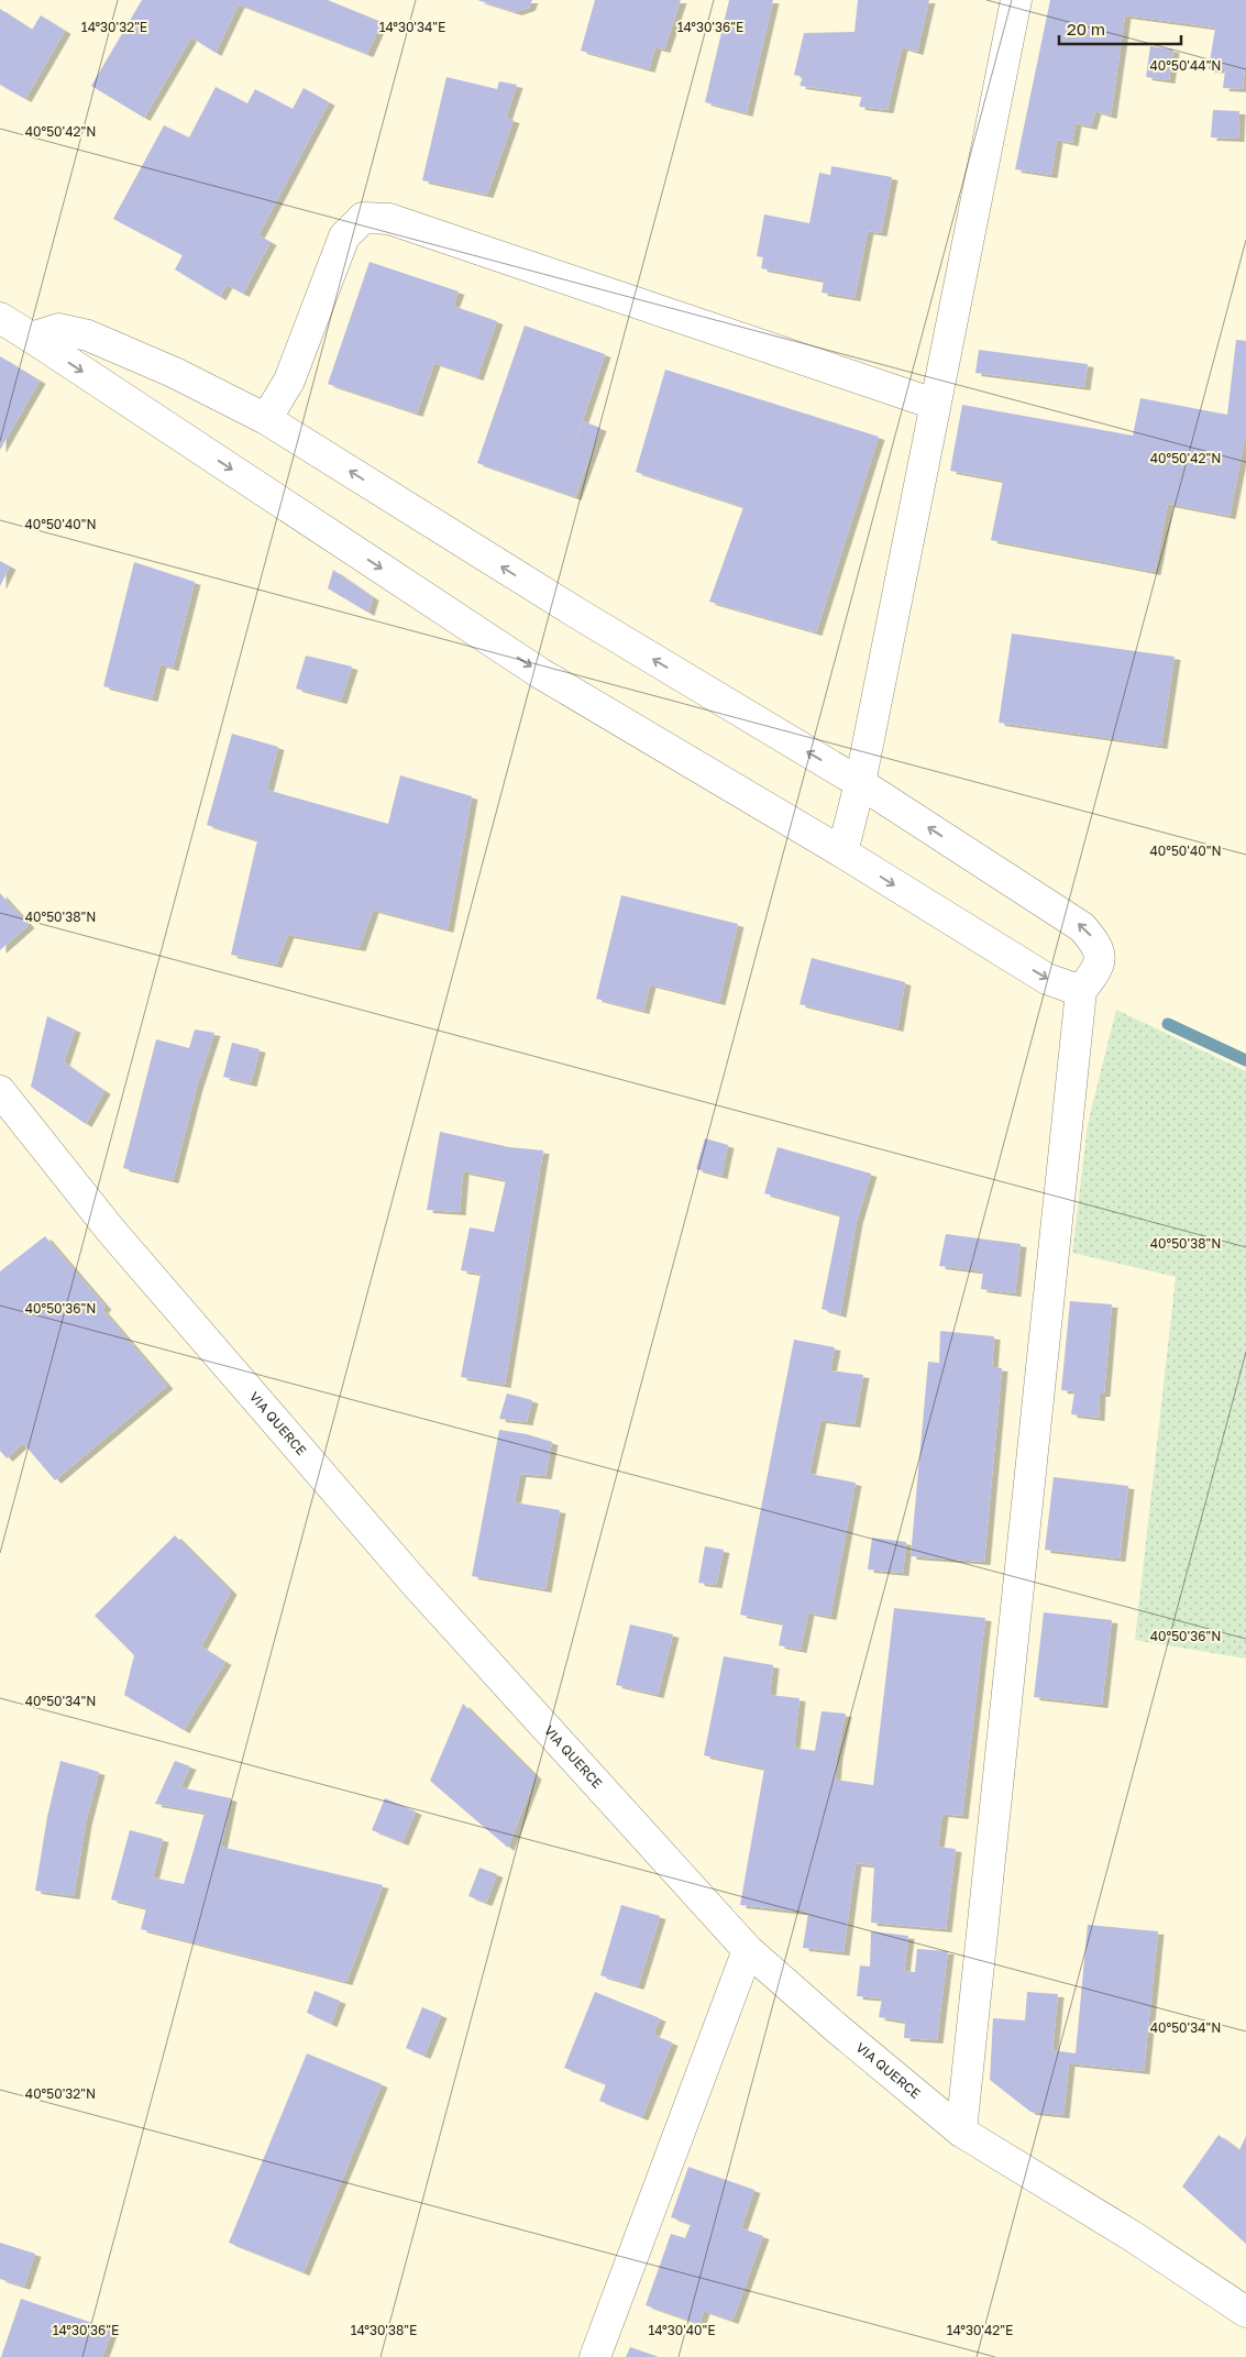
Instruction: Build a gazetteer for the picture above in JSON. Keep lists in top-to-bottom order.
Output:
{
  "streets": {
    "street": ["VIA QUERCE"]
  },
  "scale_bar": "20 m",
  "coordinates": [
    "14°30'32\"E",
    "14°30'34\"E",
    "14°30'36\"E",
    "40°50'44\"N",
    "40°50'42\"N",
    "40°50'40\"N",
    "40°50'38\"N",
    "40°50'36\"N",
    "40°50'34\"N",
    "40°50'32\"N",
    "14°30'38\"E",
    "14°30'40\"E",
    "14°30'42\"E"
  ]
}
